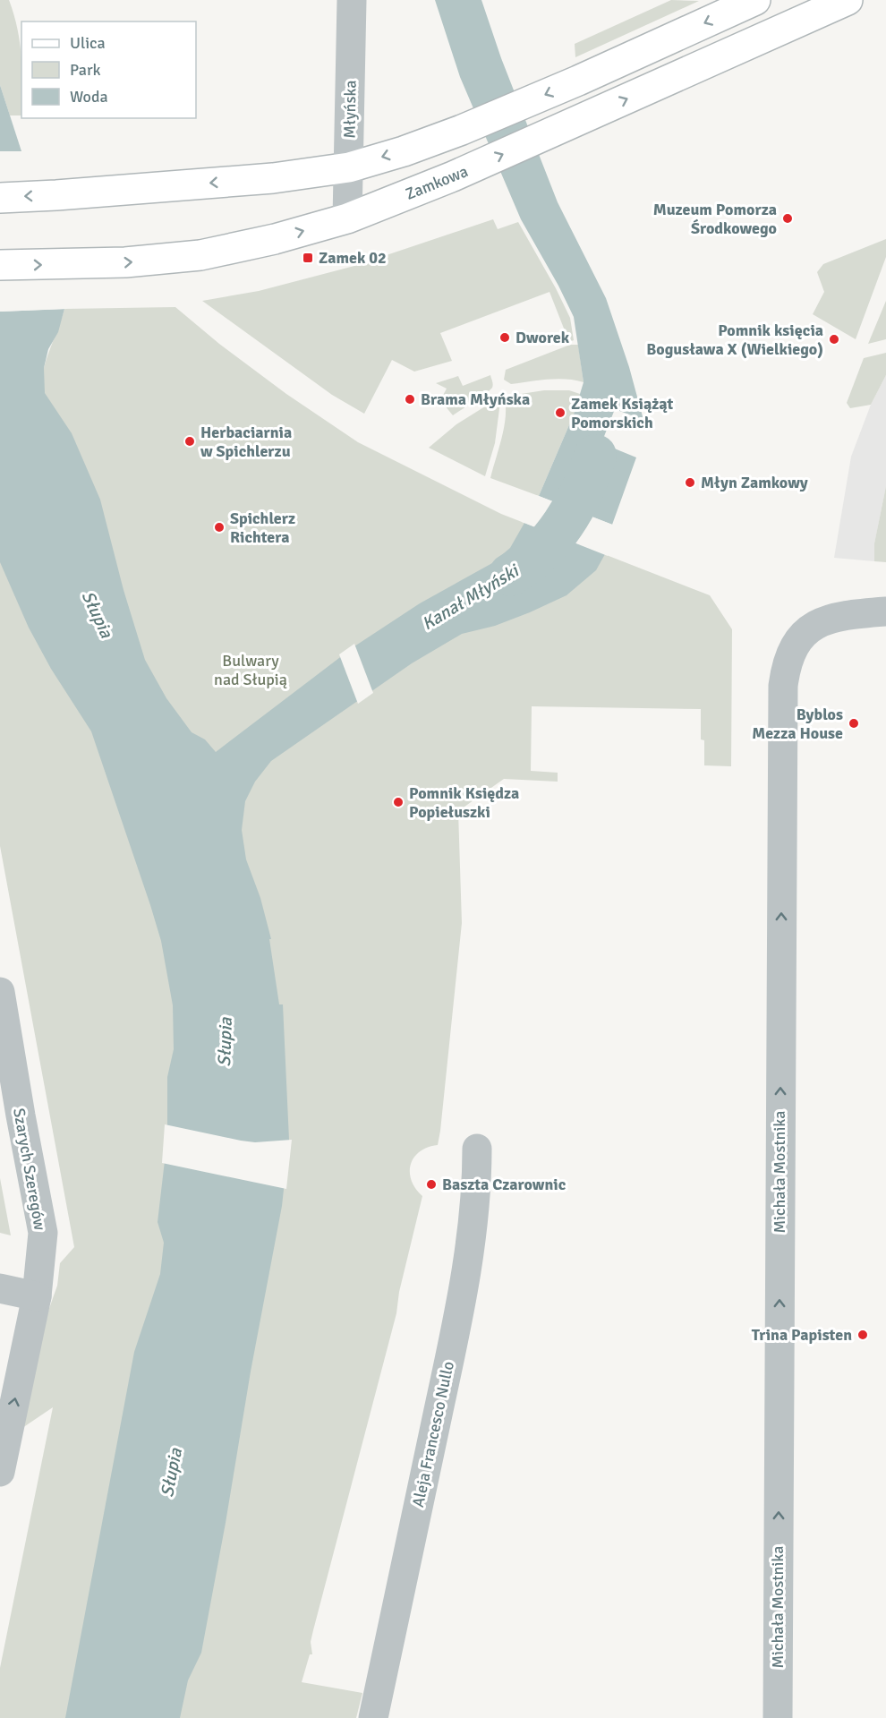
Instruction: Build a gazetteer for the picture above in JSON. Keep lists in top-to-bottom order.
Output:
{
  "streets": {
    "main road": ["Zamkowa"],
    "street": [
      "Młyńska",
      "Szarych Szeregów",
      "Michała Mostnika",
      "Aleja Francesco Nullo"
    ]
  },
  "crossings": [
    ["Młyńska", "Zamkowa"]
  ],
  "one_way": ["Szarych Szeregów", "Michała Mostnika"],
  "water": ["Kanał Młyński", "Słupia"],
  "parks": ["Bulwary nad Słupią"],
  "places": {
    "other": [
      "Muzeum Pomorza Środkowego",
      "Dworek",
      "Pomnik księcia Bogusława X (Wielkiego)",
      "Brama Młyńska",
      "Zamek Książąt Pomorskich",
      "Herbaciarnia w Spichlerzu",
      "Młyn Zamkowy",
      "Spichlerz Richtera",
      "Byblos Mezza House",
      "Pomnik Księdza Popiełuszki",
      "Baszta Czarownic",
      "Trina Papisten"
    ],
    "transit": ["Zamek 02"]
  },
  "legend": ["Ulica", "Park", "Woda"]
}
